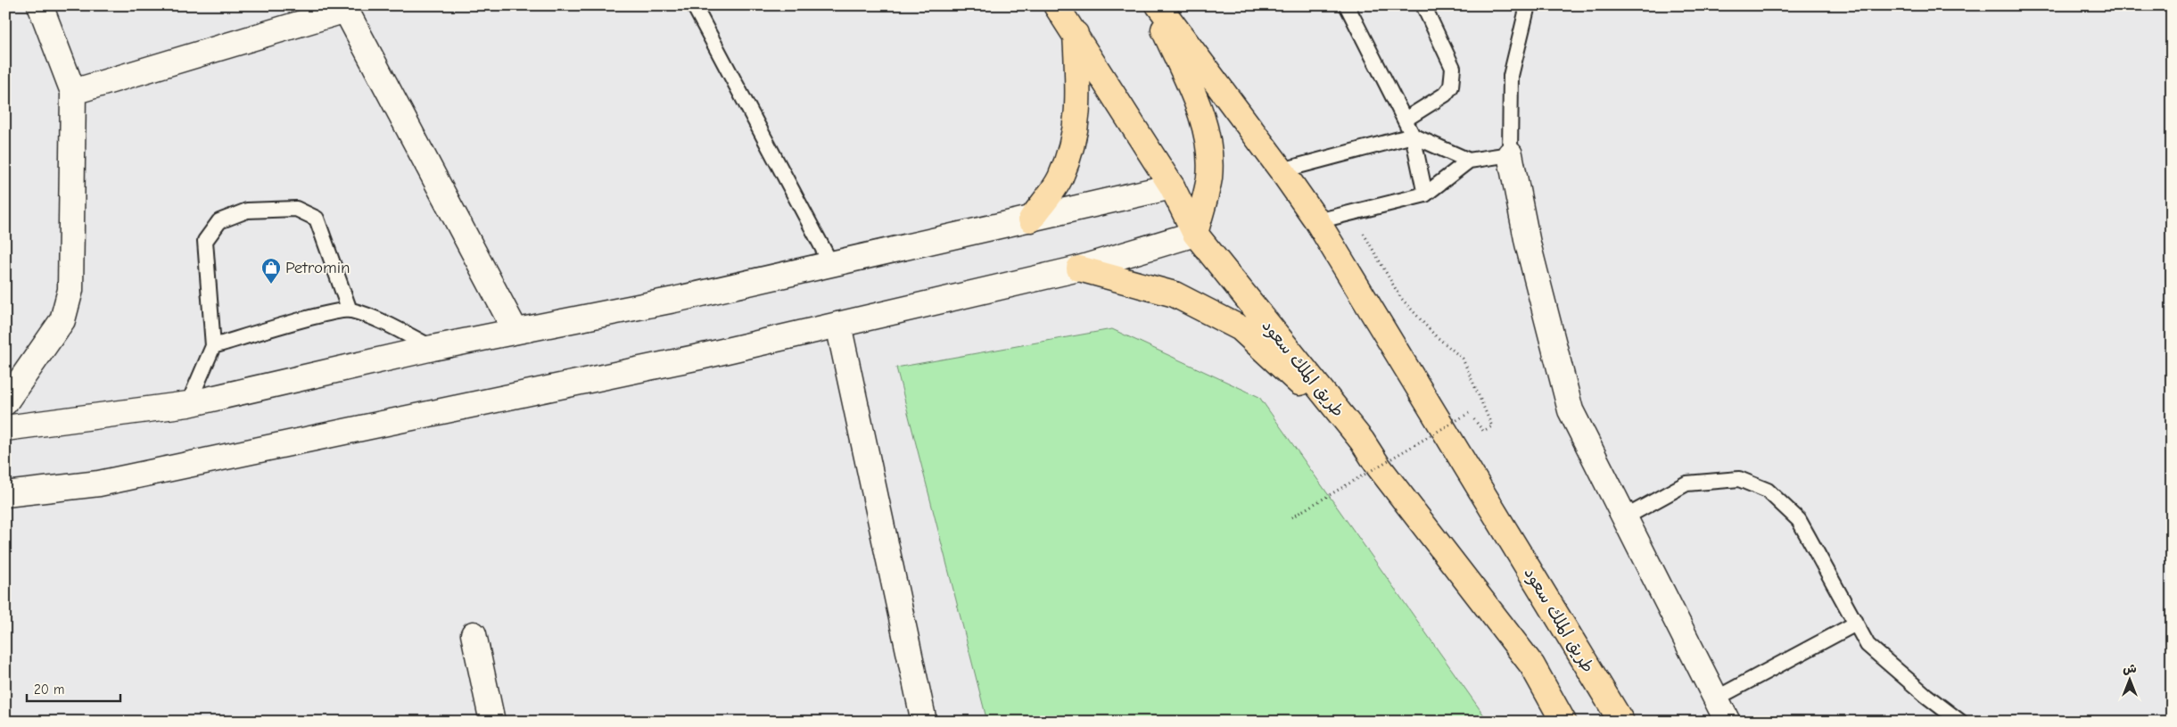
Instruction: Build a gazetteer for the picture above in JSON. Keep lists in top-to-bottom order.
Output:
{
  "streets": {
    "highway": ["طريق الملك سعود"]
  },
  "places": {
    "shop": ["Petromin"]
  },
  "scale_bar": "20 m",
  "north": "top"
}
